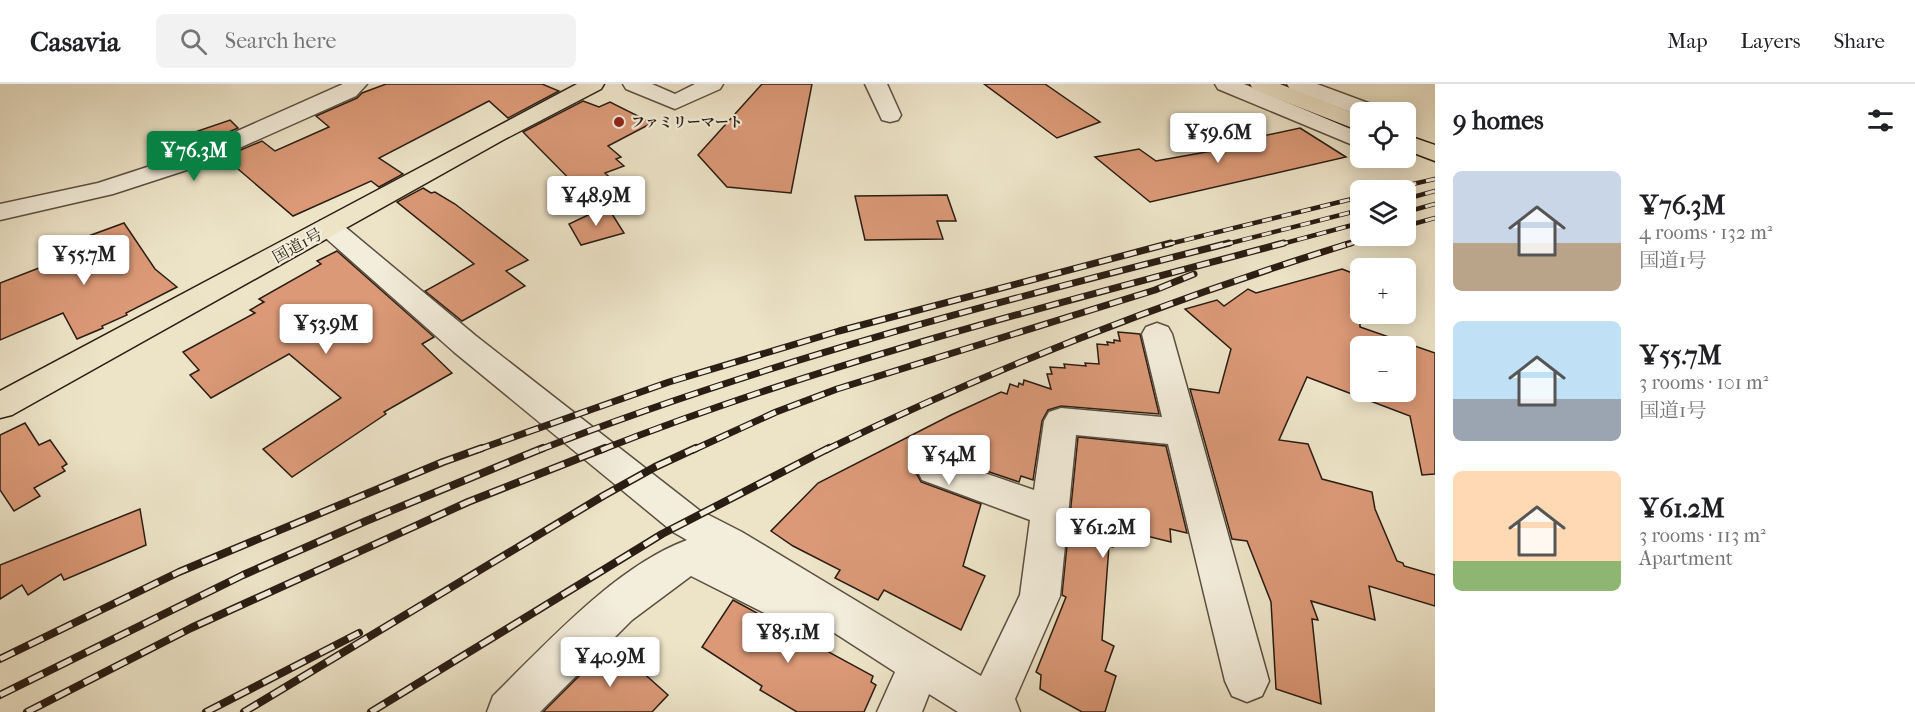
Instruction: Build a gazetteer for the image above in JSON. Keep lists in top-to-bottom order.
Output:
{
  "streets": {
    "main road": ["国道1号"]
  },
  "places": ["ファミリーマート"],
  "page": {
    "header": "Casavia",
    "search": "Search here",
    "nav": ["Map", "Layers", "Share"],
    "heading": "9 homes",
    "map_buttons": ["+", "−"],
    "price": [
      "¥59.6M",
      "¥76.3M",
      "¥48.9M",
      "¥55.7M",
      "¥53.9M",
      "¥54M",
      "¥61.2M",
      "¥85.1M",
      "¥40.9M"
    ],
    "list": [
      {
        "name": "¥76.3M",
        "note": "4 rooms · 132 m² · 国道1号"
      },
      {
        "name": "¥55.7M",
        "note": "3 rooms · 101 m² · 国道1号"
      },
      {
        "name": "¥61.2M",
        "note": "3 rooms · 113 m² · Apartment"
      }
    ]
  }
}
